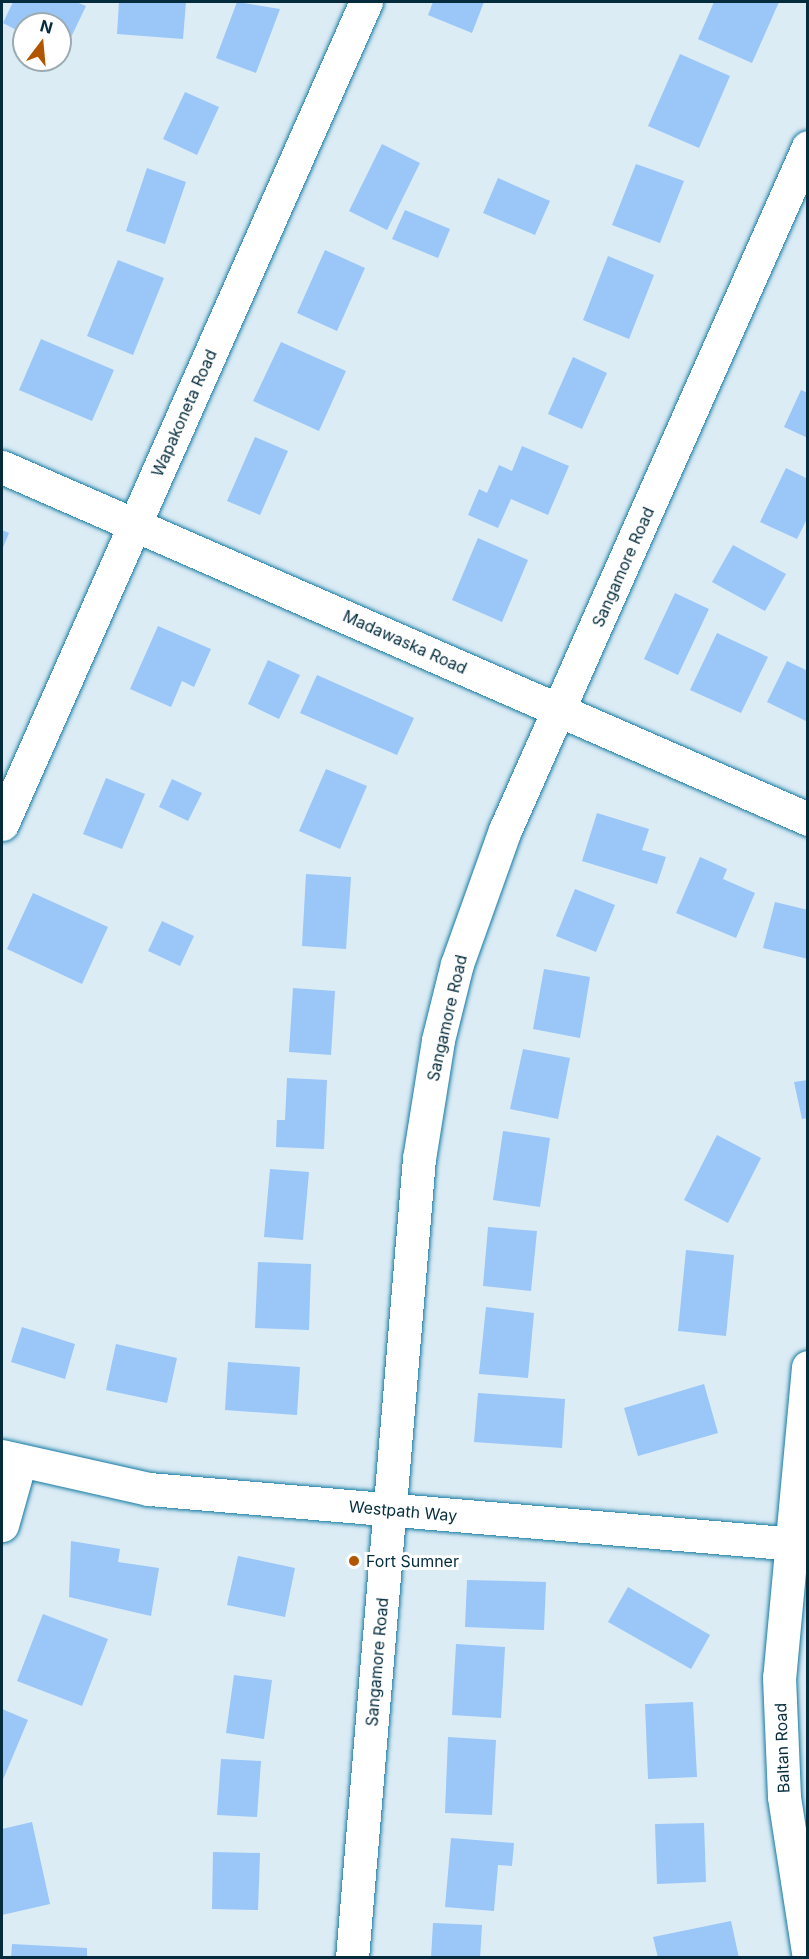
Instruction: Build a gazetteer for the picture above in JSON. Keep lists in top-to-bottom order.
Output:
{
  "streets": {
    "street": [
      "Wapakoneta Road",
      "Sangamore Road",
      "Madawaska Road",
      "Westpath Way",
      "Baltan Road"
    ]
  },
  "crossings": [
    ["Wapakoneta Road", "Madawaska Road"],
    ["Sangamore Road", "Madawaska Road"],
    ["Sangamore Road", "Westpath Way"],
    ["Westpath Way", "Baltan Road"]
  ],
  "places": ["Fort Sumner"],
  "north": "top"
}
